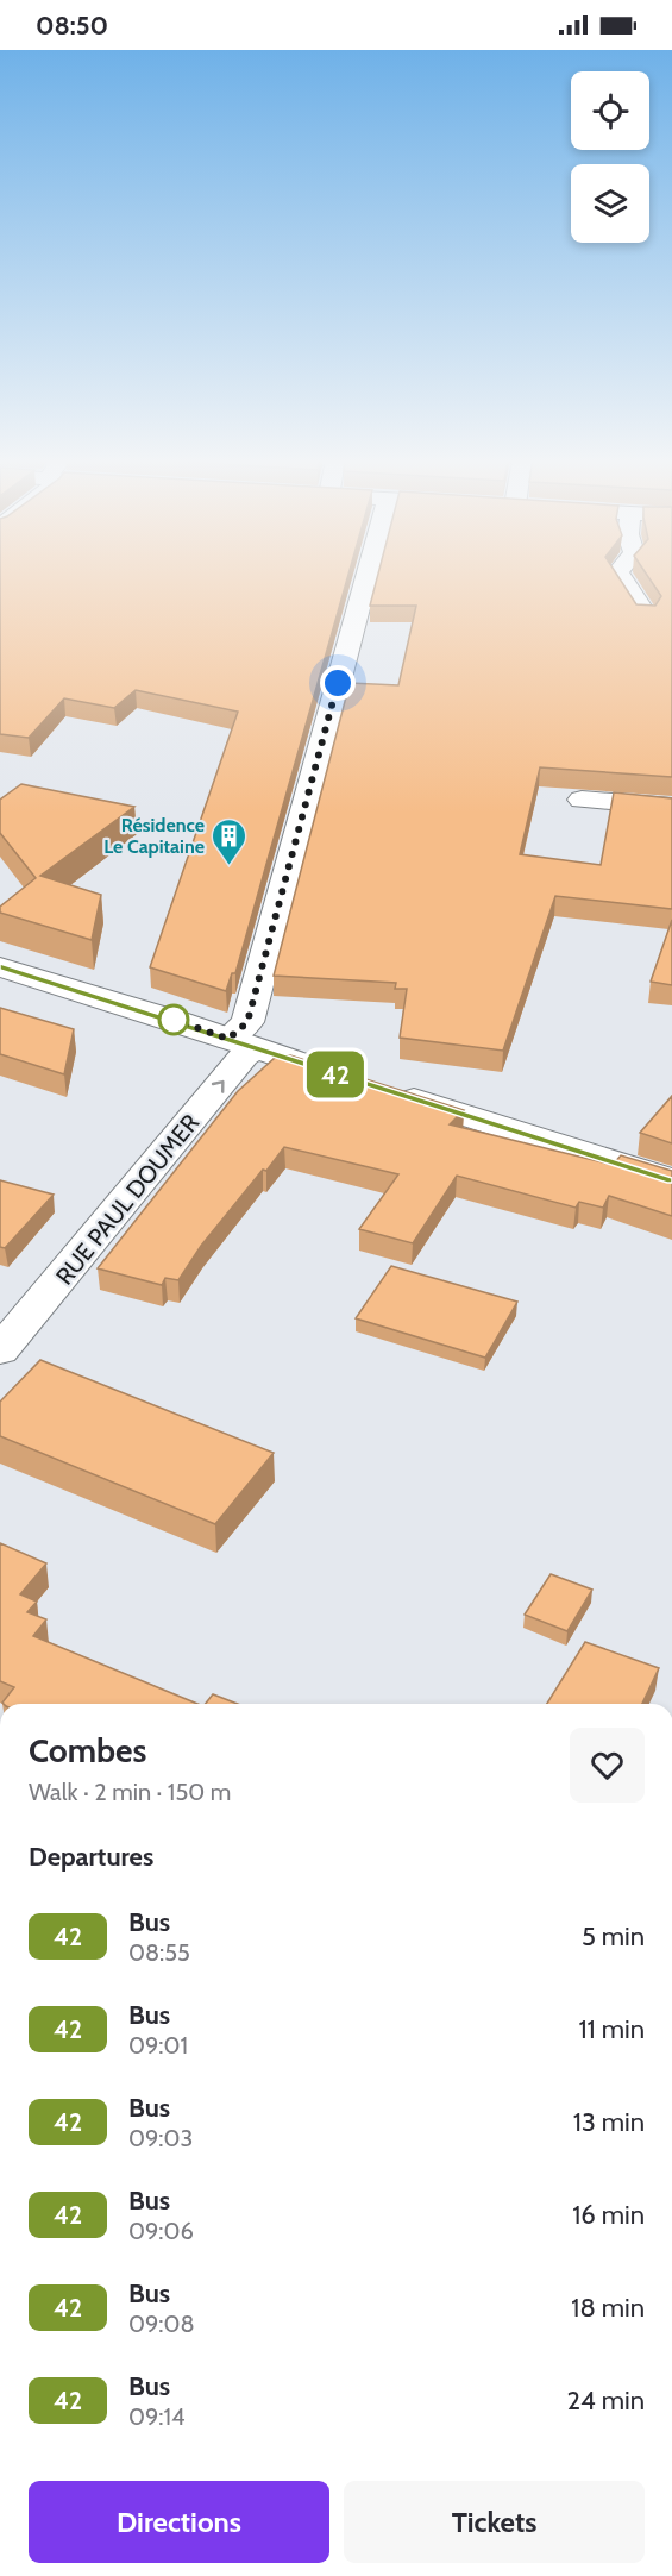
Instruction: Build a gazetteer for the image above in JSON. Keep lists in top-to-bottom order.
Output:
{
  "streets": {
    "street": ["RUE PAUL DOUMER"]
  },
  "one_way": ["RUE PAUL DOUMER"],
  "places": {
    "building": ["Résidence Le Capitaine"]
  },
  "lines": ["bus line 42"],
  "page": {
    "status": "08:50",
    "on_map": "42",
    "heading": [
      ["Combes", "Walk · 2 min · 150 m"],
      "Departures"
    ],
    "list": [
      {
        "mark": "42",
        "name": "Bus",
        "note": "08:55",
        "value": "5 min"
      },
      {
        "mark": "42",
        "name": "Bus",
        "note": "09:01",
        "value": "11 min"
      },
      {
        "mark": "42",
        "name": "Bus",
        "note": "09:03",
        "value": "13 min"
      },
      {
        "mark": "42",
        "name": "Bus",
        "note": "09:06",
        "value": "16 min"
      },
      {
        "mark": "42",
        "name": "Bus",
        "note": "09:08",
        "value": "18 min"
      },
      {
        "mark": "42",
        "name": "Bus",
        "note": "09:14",
        "value": "24 min"
      }
    ],
    "buttons": ["Directions", "Tickets"]
  }
}
